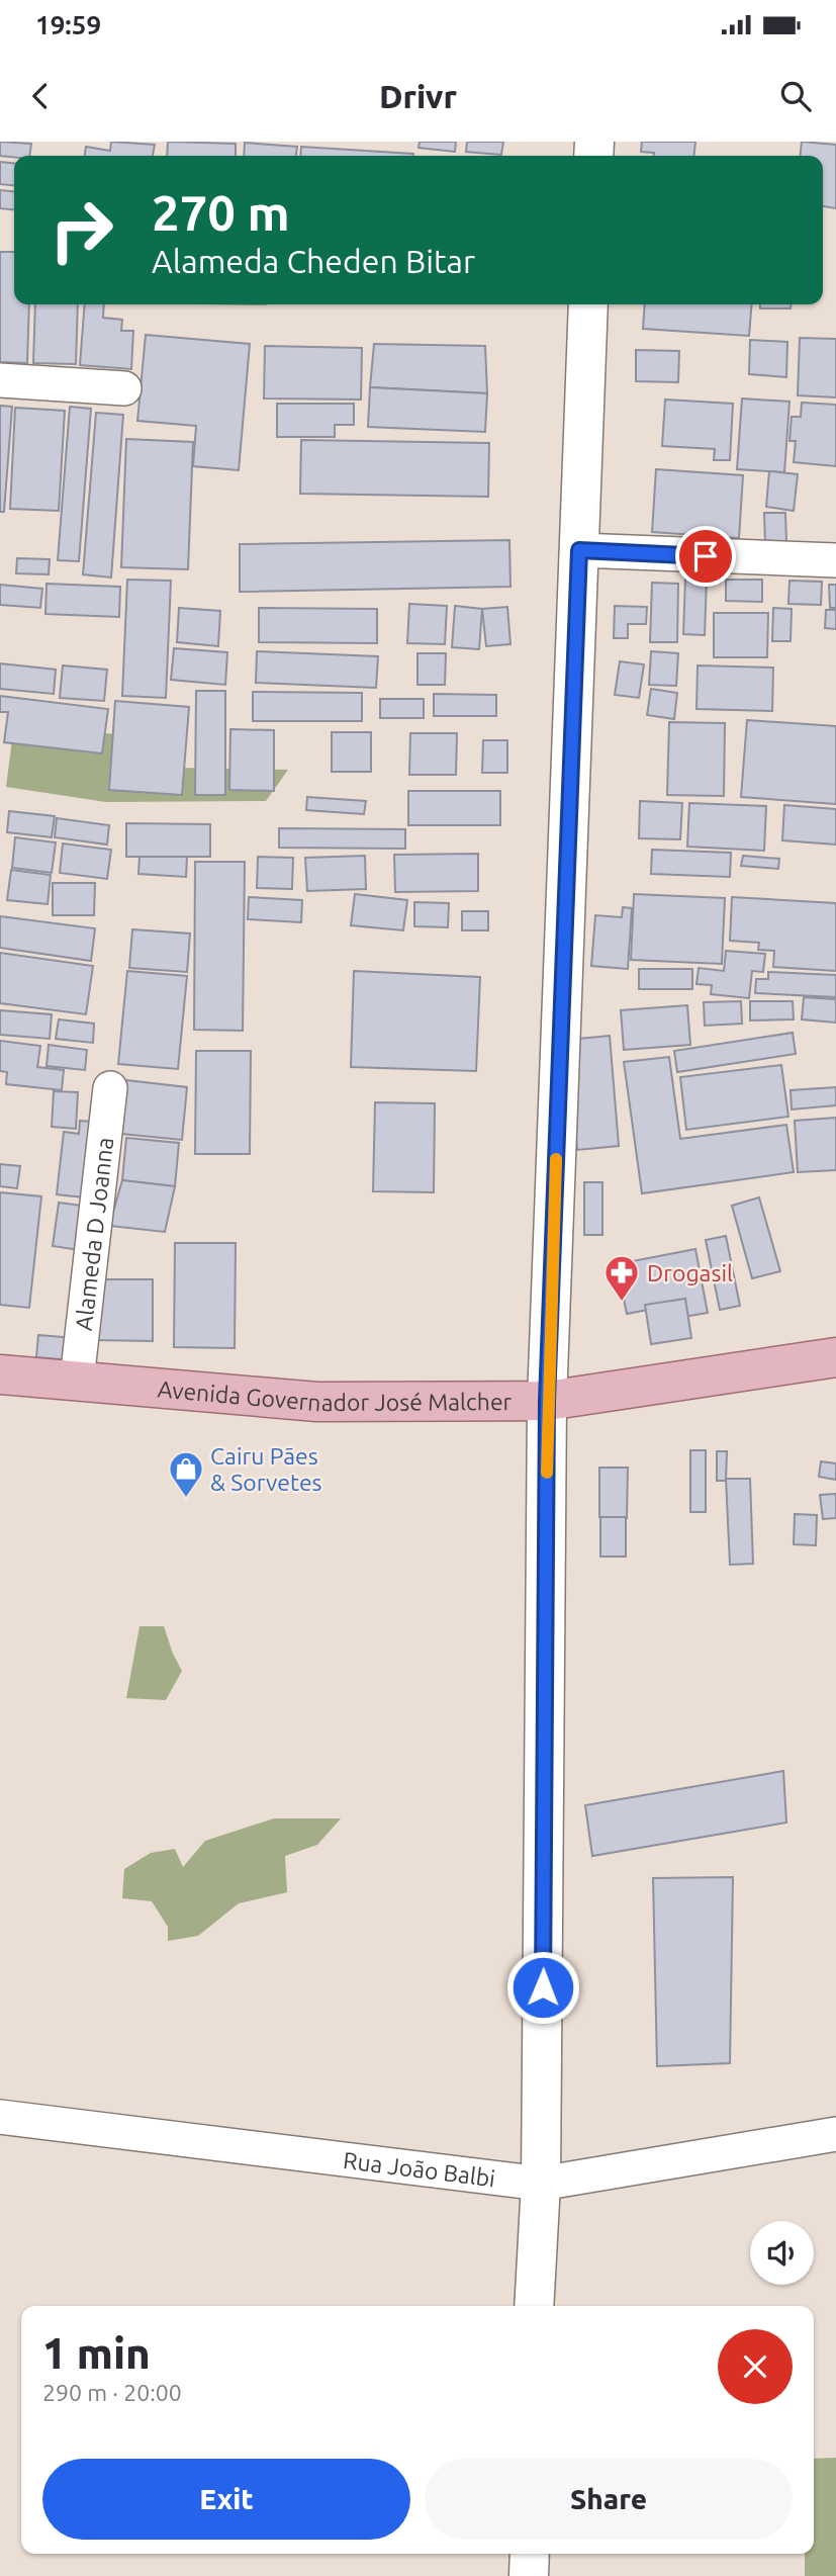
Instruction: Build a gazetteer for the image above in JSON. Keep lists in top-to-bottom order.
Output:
{
  "streets": {
    "main road": ["Avenida Governador José Malcher"],
    "street": ["Alameda D Joanna", "Rua João Balbi"]
  },
  "crossings": [
    ["Alameda D Joanna", "Avenida Governador José Malcher"]
  ],
  "places": {
    "pharmacy": ["Drogasil"],
    "shop": ["Cairu Pães & Sorvetes"]
  },
  "page": {
    "status": "19:59",
    "header": "Drivr",
    "turn": ["270 m", "Alameda Cheden Bitar"],
    "heading": ["1 min", "290 m · 20:00"],
    "buttons": ["Exit", "Share"]
  }
}
